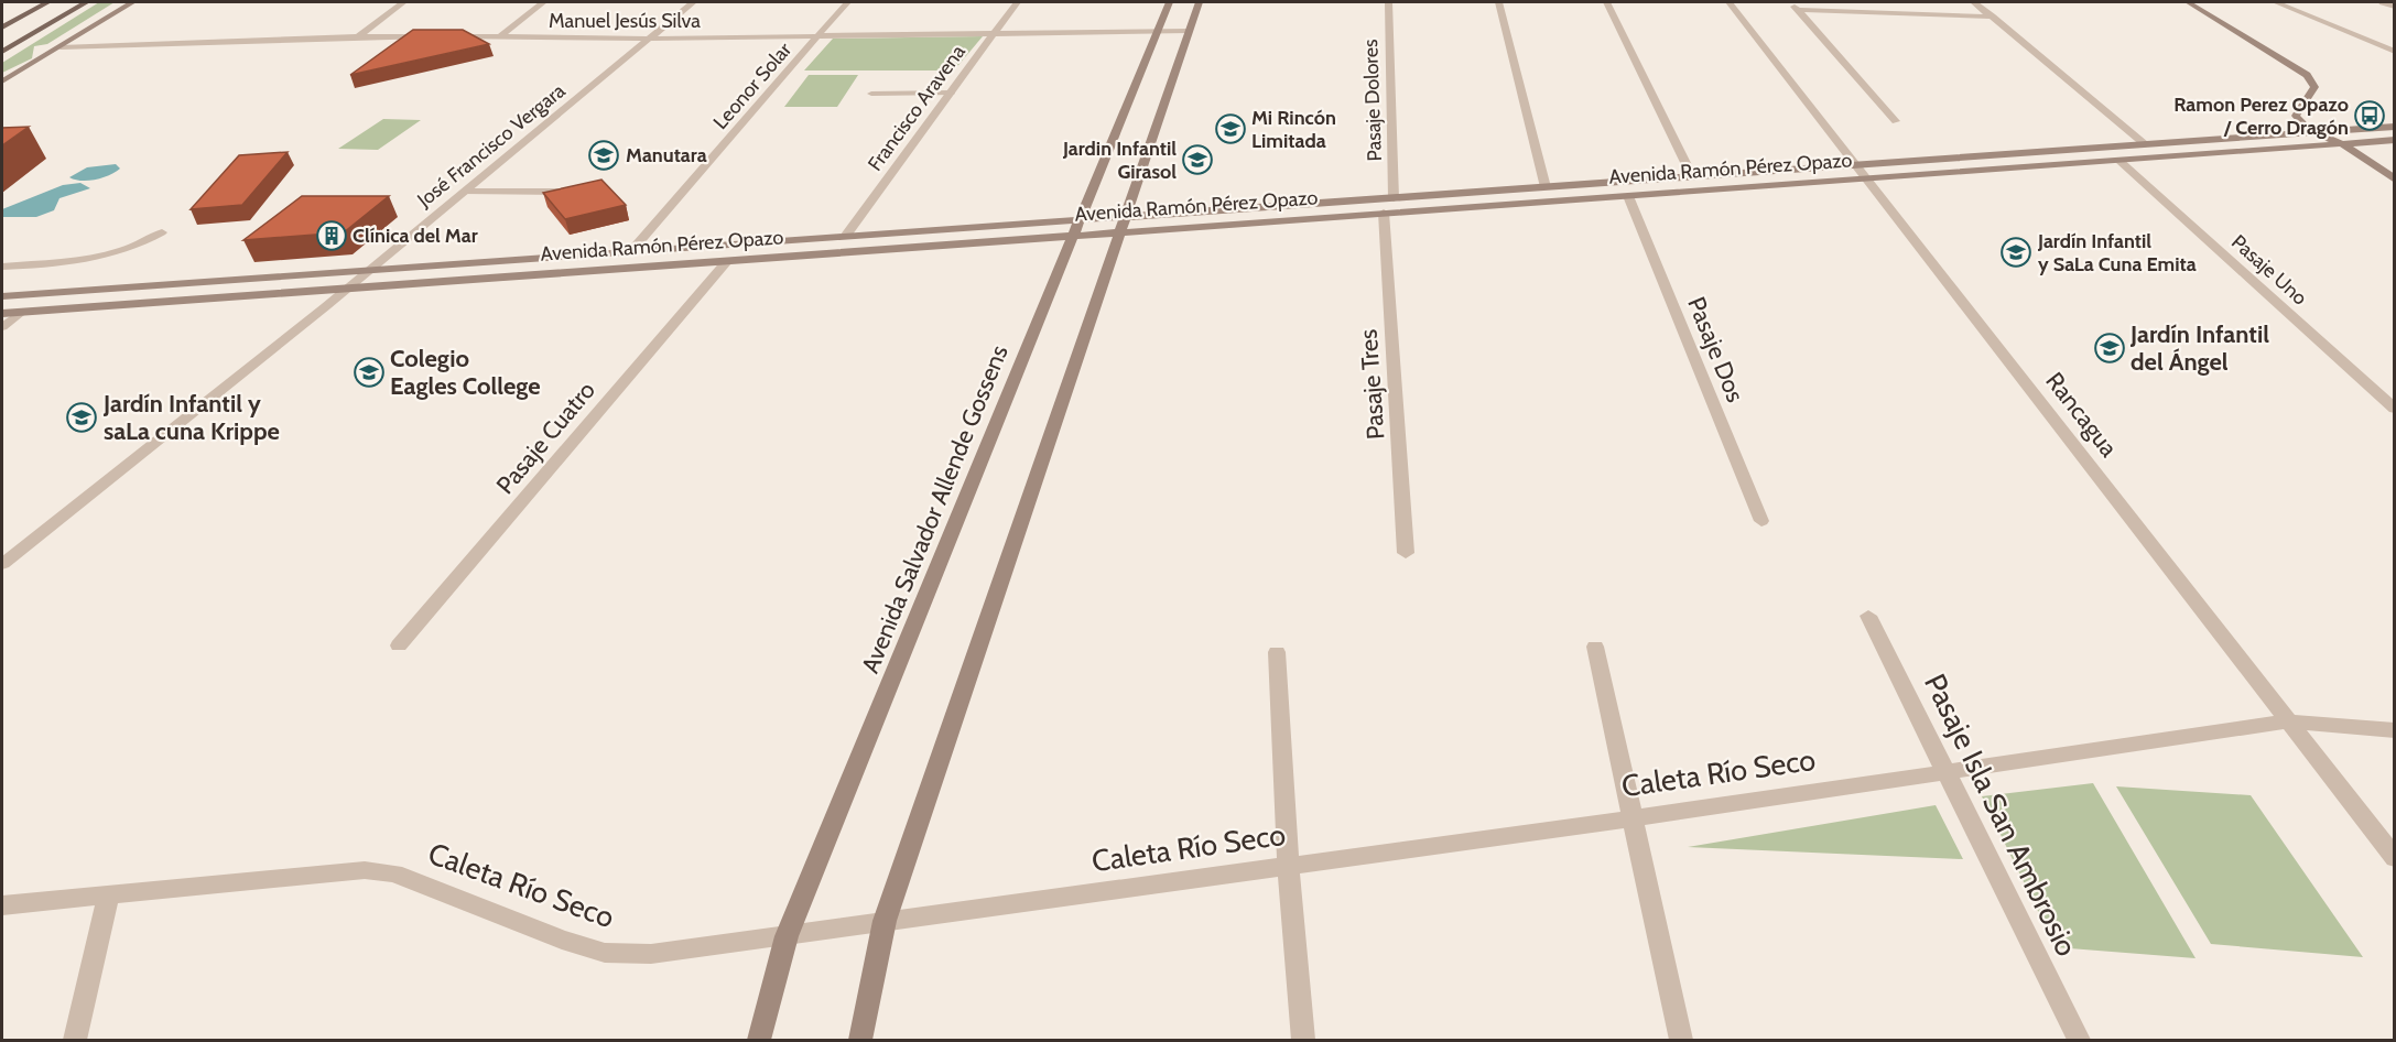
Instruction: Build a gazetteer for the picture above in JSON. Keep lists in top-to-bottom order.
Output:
{
  "streets": {
    "main road": ["Avenida Ramón Pérez Opazo", "Avenida Salvador Allende Gossens"],
    "street": [
      "Manuel Jesús Silva",
      "Leonor Solar",
      "Pasaje Dolores",
      "Francisco Aravena",
      "José Francisco Vergara",
      "Pasaje Uno",
      "Pasaje Dos",
      "Pasaje Tres",
      "Rancagua",
      "Pasaje Cuatro",
      "Caleta Río Seco",
      "Pasaje Isla San Ambrosio"
    ]
  },
  "crossings": [
    ["Manuel Jesús Silva", "Leonor Solar"],
    ["Manuel Jesús Silva", "Francisco Aravena"],
    ["Manuel Jesús Silva", "José Francisco Vergara"],
    ["Manuel Jesús Silva", "Avenida Salvador Allende Gossens"],
    ["Leonor Solar", "Avenida Ramón Pérez Opazo"],
    ["Pasaje Dolores", "Avenida Ramón Pérez Opazo"],
    ["Francisco Aravena", "Avenida Ramón Pérez Opazo"],
    ["José Francisco Vergara", "Avenida Ramón Pérez Opazo"],
    ["Avenida Ramón Pérez Opazo", "Pasaje Uno"],
    ["Avenida Ramón Pérez Opazo", "Pasaje Dos"],
    ["Avenida Ramón Pérez Opazo", "Pasaje Tres"],
    ["Avenida Ramón Pérez Opazo", "Rancagua"],
    ["Avenida Ramón Pérez Opazo", "Pasaje Cuatro"],
    ["Avenida Ramón Pérez Opazo", "Avenida Salvador Allende Gossens"],
    ["Rancagua", "Caleta Río Seco"],
    ["Avenida Salvador Allende Gossens", "Caleta Río Seco"],
    ["Caleta Río Seco", "Pasaje Isla San Ambrosio"]
  ],
  "places": {
    "bus stop": ["Ramon Perez Opazo / Cerro Dragón"],
    "school or university": [
      "Mi Rincón Limitada",
      "Manutara",
      "Jardin Infantil Girasol",
      "Jardín Infantil y SaLa Cuna Emita",
      "Jardín Infantil del Ángel",
      "Colegio Eagles College",
      "Jardín Infantil y saLa cuna Krippe"
    ],
    "building": ["Clínica del Mar"]
  }
}
